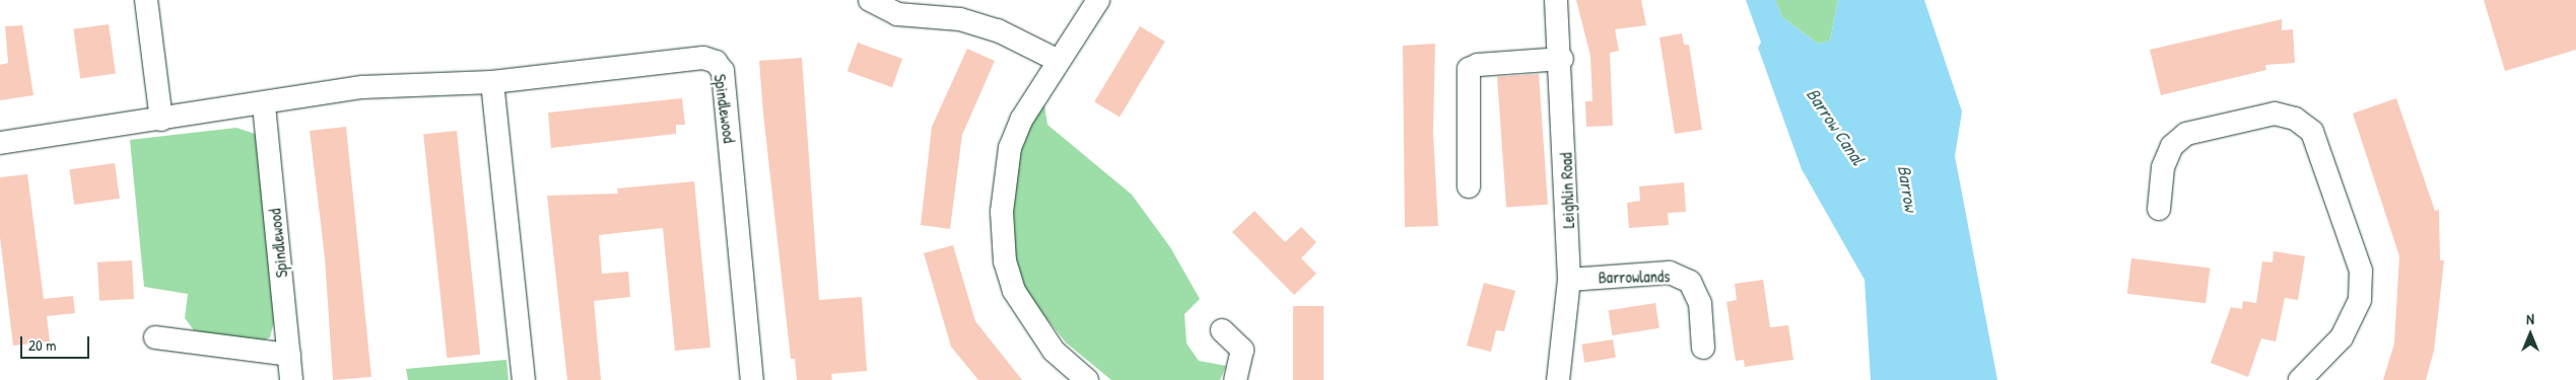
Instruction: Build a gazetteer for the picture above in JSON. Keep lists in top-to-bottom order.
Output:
{
  "streets": {
    "street": ["Spindlewood", "Leighlin Road", "Barrowlands"]
  },
  "crossings": [
    ["Leighlin Road", "Barrowlands"]
  ],
  "water": ["Barrow Canal", "Barrow"],
  "scale_bar": "20 m",
  "north": "top"
}
